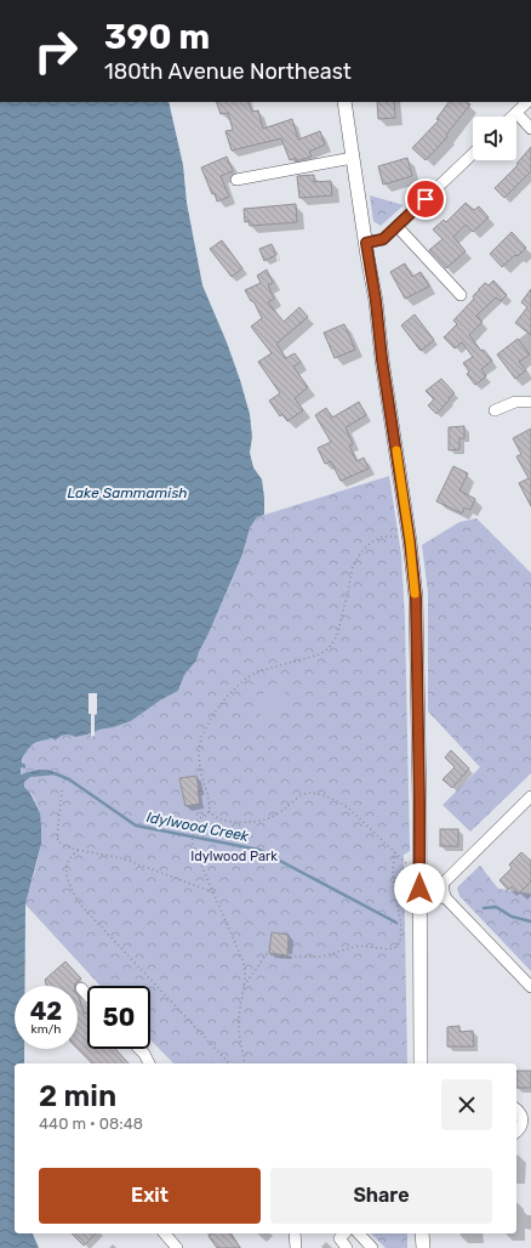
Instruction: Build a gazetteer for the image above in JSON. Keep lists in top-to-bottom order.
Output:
{
  "water": ["Lake Sammamish", "Idylwood Creek"],
  "parks": ["Idylwood Park"],
  "page": {
    "turn": ["390 m", "180th Avenue Northeast"],
    "speed": "42 km/h",
    "limit": "50",
    "heading": ["2 min", "440 m · 08:48"],
    "buttons": ["Exit", "Share"]
  }
}
